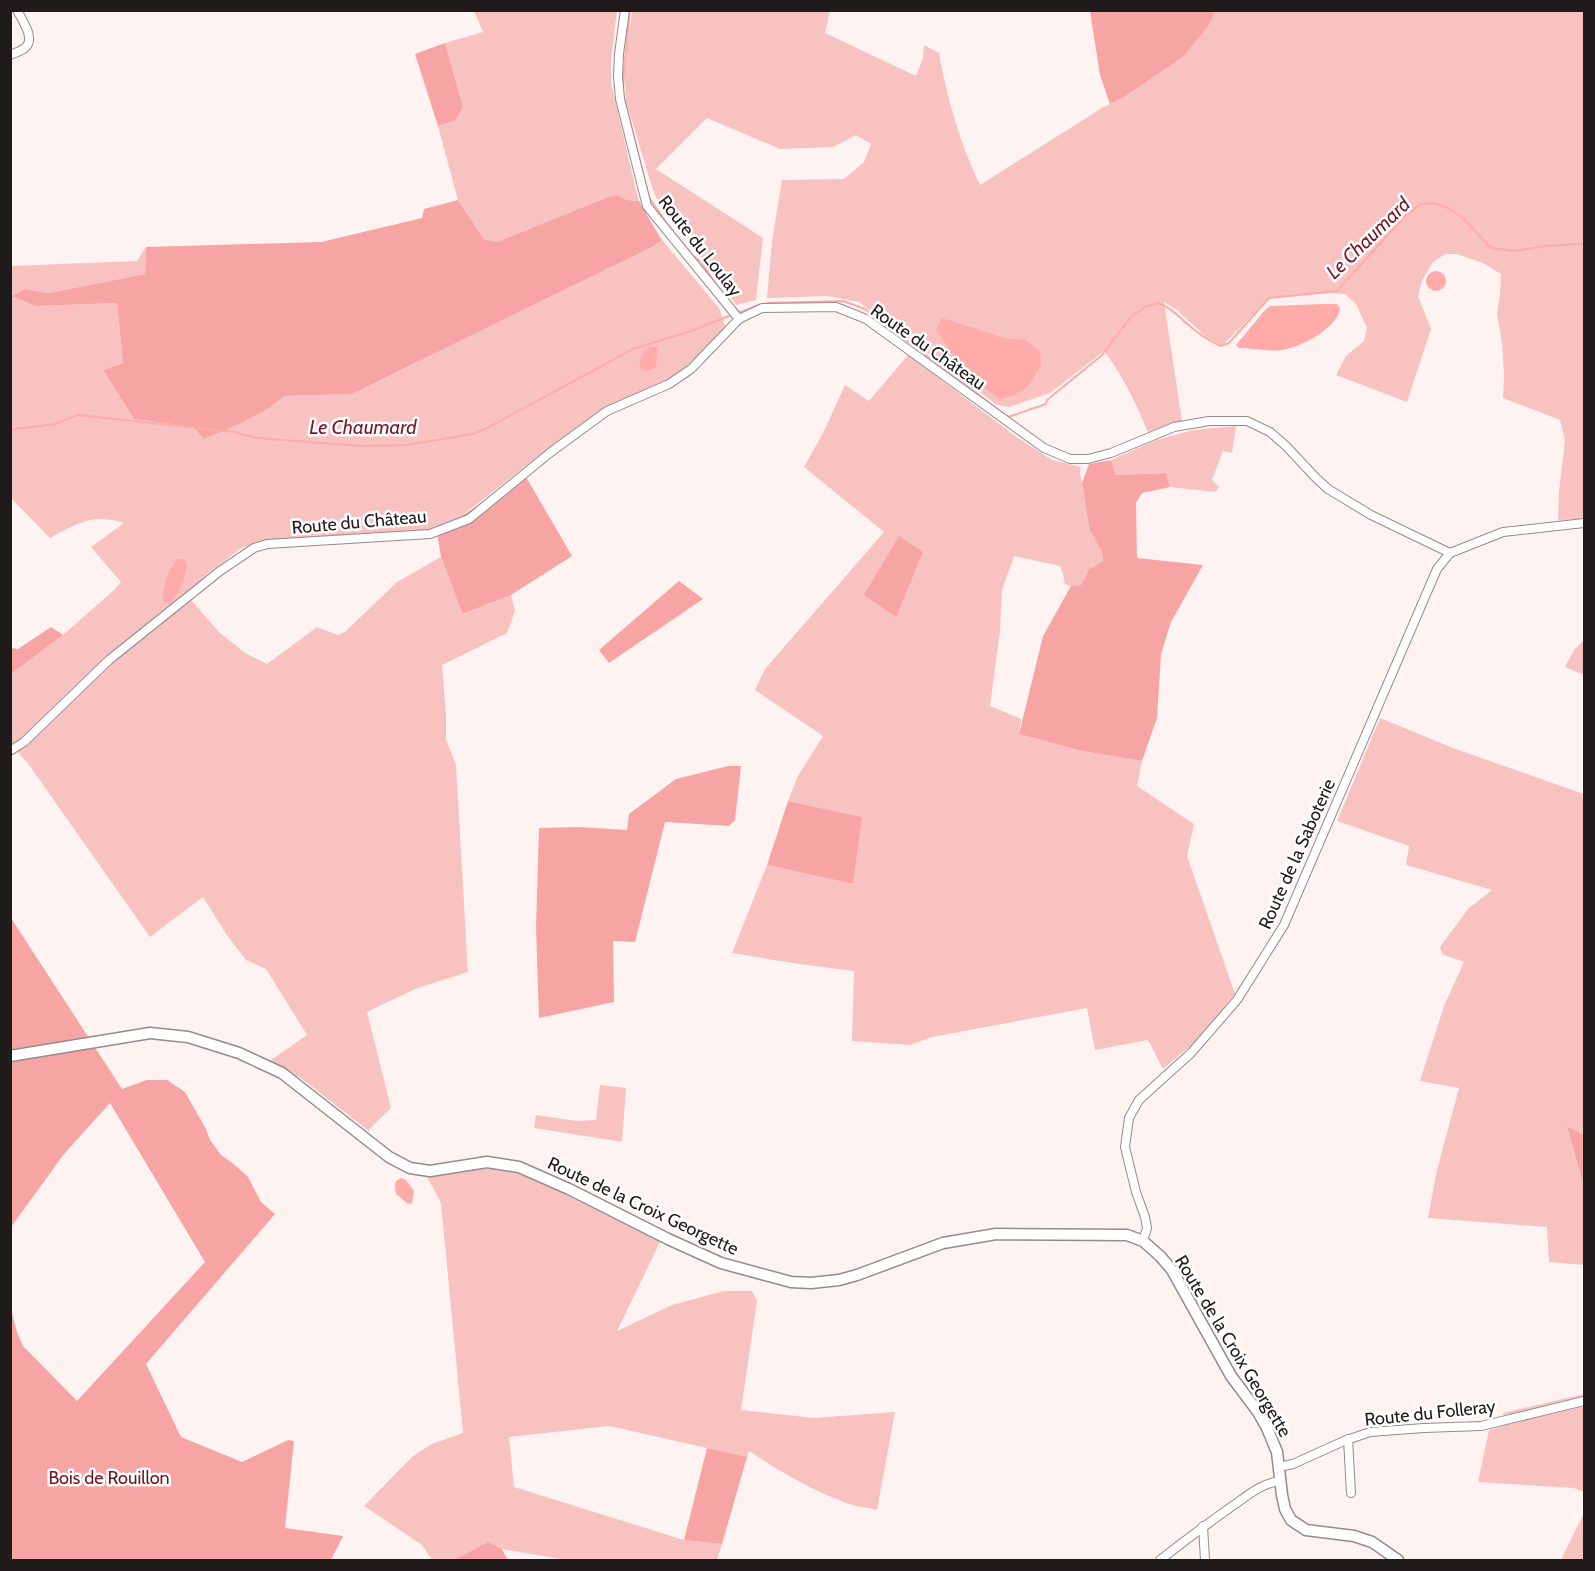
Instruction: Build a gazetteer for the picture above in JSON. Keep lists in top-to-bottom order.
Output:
{
  "streets": {
    "street": [
      "Route du Loulay",
      "Route du Château",
      "Route de la Saboterie",
      "Route de la Croix Georgette",
      "Route du Folleray"
    ]
  },
  "crossings": [
    ["Route du Loulay", "Route du Château"],
    ["Route du Château", "Route de la Saboterie"],
    ["Route de la Saboterie", "Route de la Croix Georgette"],
    ["Route de la Croix Georgette", "Route du Folleray"]
  ],
  "water": ["Le Chaumard"],
  "parks": ["Bois de Rouillon"]
}
